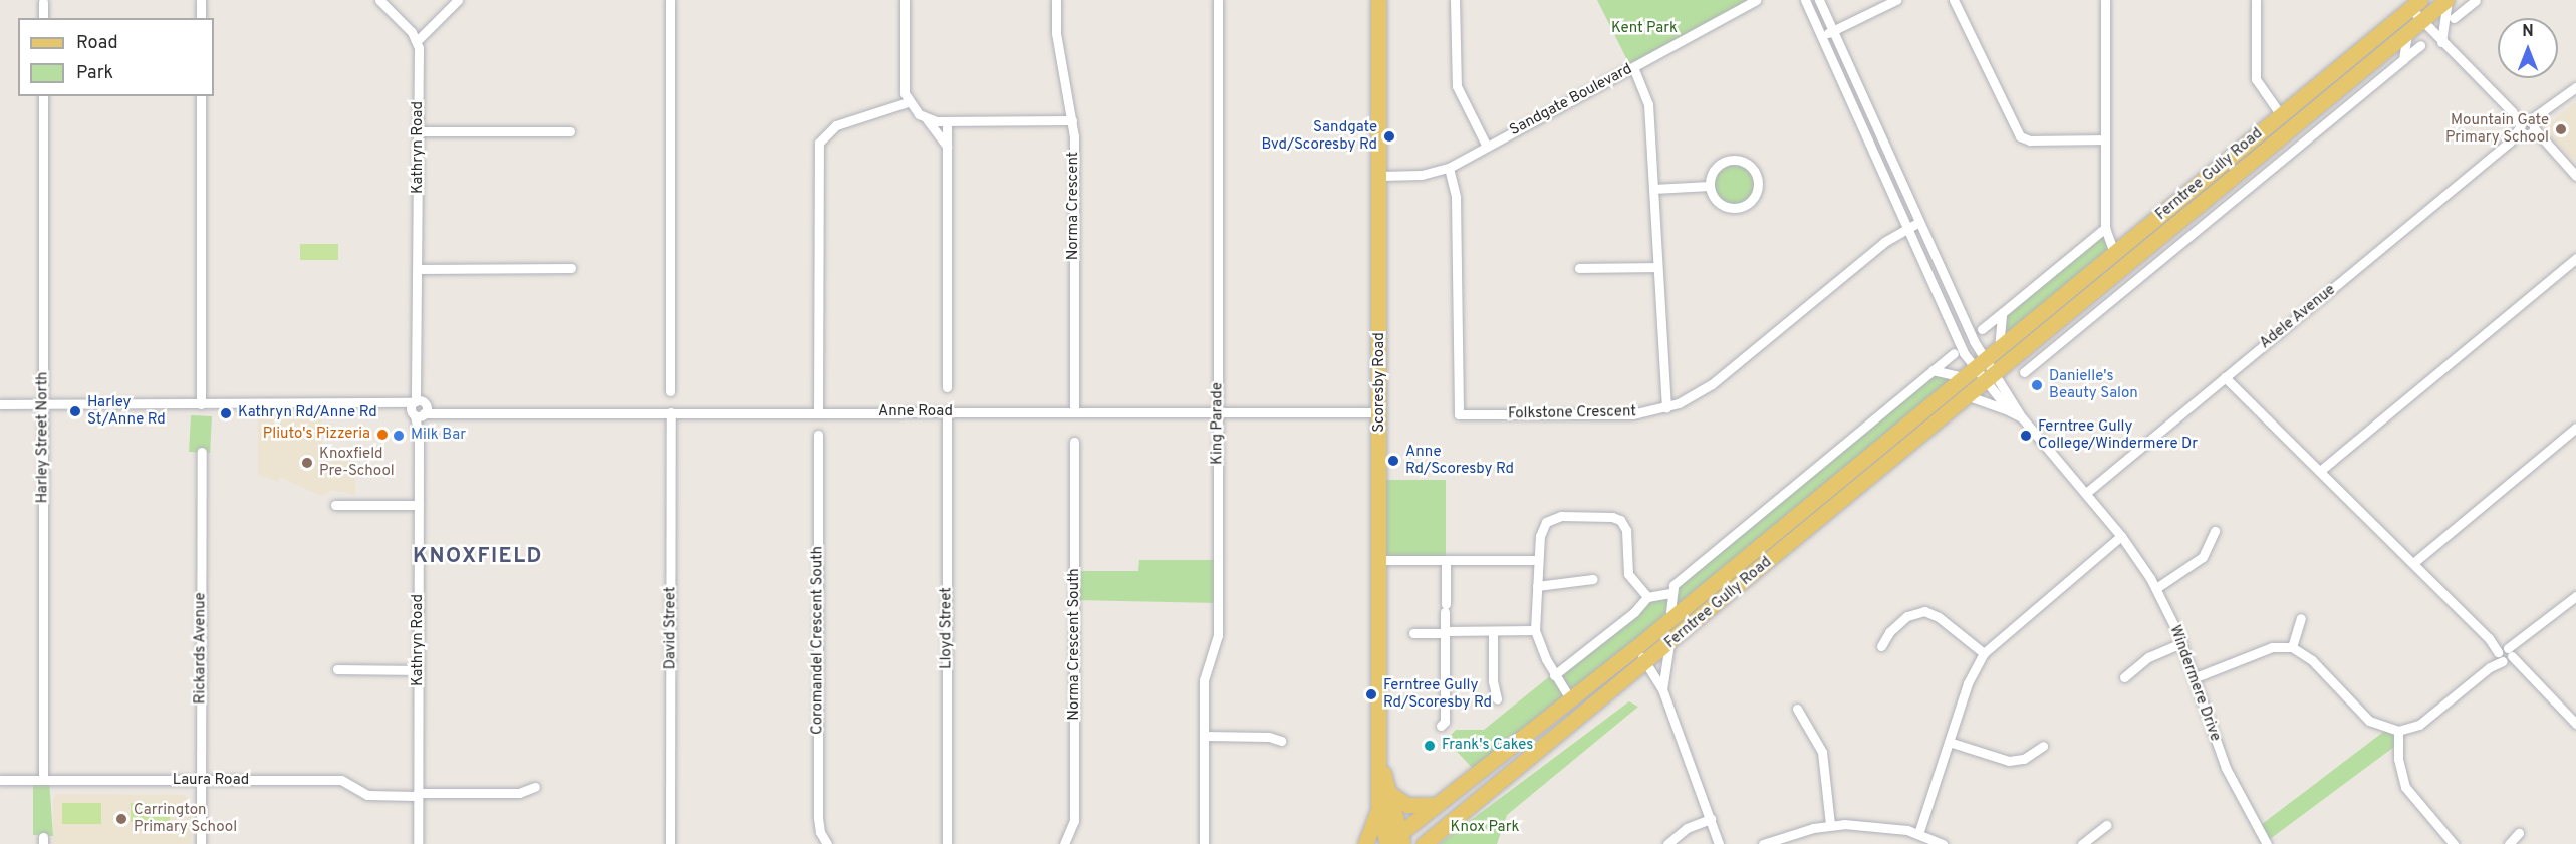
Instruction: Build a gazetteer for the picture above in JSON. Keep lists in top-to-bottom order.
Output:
{
  "streets": {
    "main road": ["Ferntree Gully Road", "Scoresby Road"],
    "street": [
      "Sandgate Boulevard",
      "Kathryn Road",
      "Norma Crescent",
      "Adele Avenue",
      "Anne Road",
      "Folkstone Crescent",
      "King Parade",
      "Harley Street North",
      "David Street",
      "Lloyd Street",
      "Coromandel Crescent South",
      "Norma Crescent South",
      "Rickards Avenue",
      "Windermere Drive",
      "Laura Road"
    ]
  },
  "crossings": [
    ["Sandgate Boulevard", "Scoresby Road"],
    ["Sandgate Boulevard", "Folkstone Crescent"],
    ["Kathryn Road", "Anne Road"],
    ["Kathryn Road", "Laura Road"],
    ["Ferntree Gully Road", "Scoresby Road"],
    ["Ferntree Gully Road", "Windermere Drive"],
    ["Norma Crescent", "Anne Road"],
    ["Adele Avenue", "Windermere Drive"],
    ["Scoresby Road", "Anne Road"],
    ["Anne Road", "King Parade"],
    ["Anne Road", "Harley Street North"],
    ["Anne Road", "David Street"],
    ["Anne Road", "Lloyd Street"],
    ["Harley Street North", "Laura Road"],
    ["Rickards Avenue", "Laura Road"]
  ],
  "districts": ["KNOXFIELD"],
  "parks": ["Kent Park", "Knox Park"],
  "places": [
    "Mountain Gate Primary School",
    "Sandgate Bvd/Scoresby Rd",
    "Danielle's Beauty Salon",
    "Harley St/Anne Rd",
    "Kathryn Rd/Anne Rd",
    "Pliuto's Pizzeria",
    "Milk Bar",
    "Ferntree Gully College/Windermere Dr",
    "Anne Rd/Scoresby Rd",
    "Knoxfield Pre-School",
    "Ferntree Gully Rd/Scoresby Rd",
    "Frank's Cakes",
    "Carrington Primary School"
  ],
  "legend": ["Road", "Park"],
  "north": "top"
}
